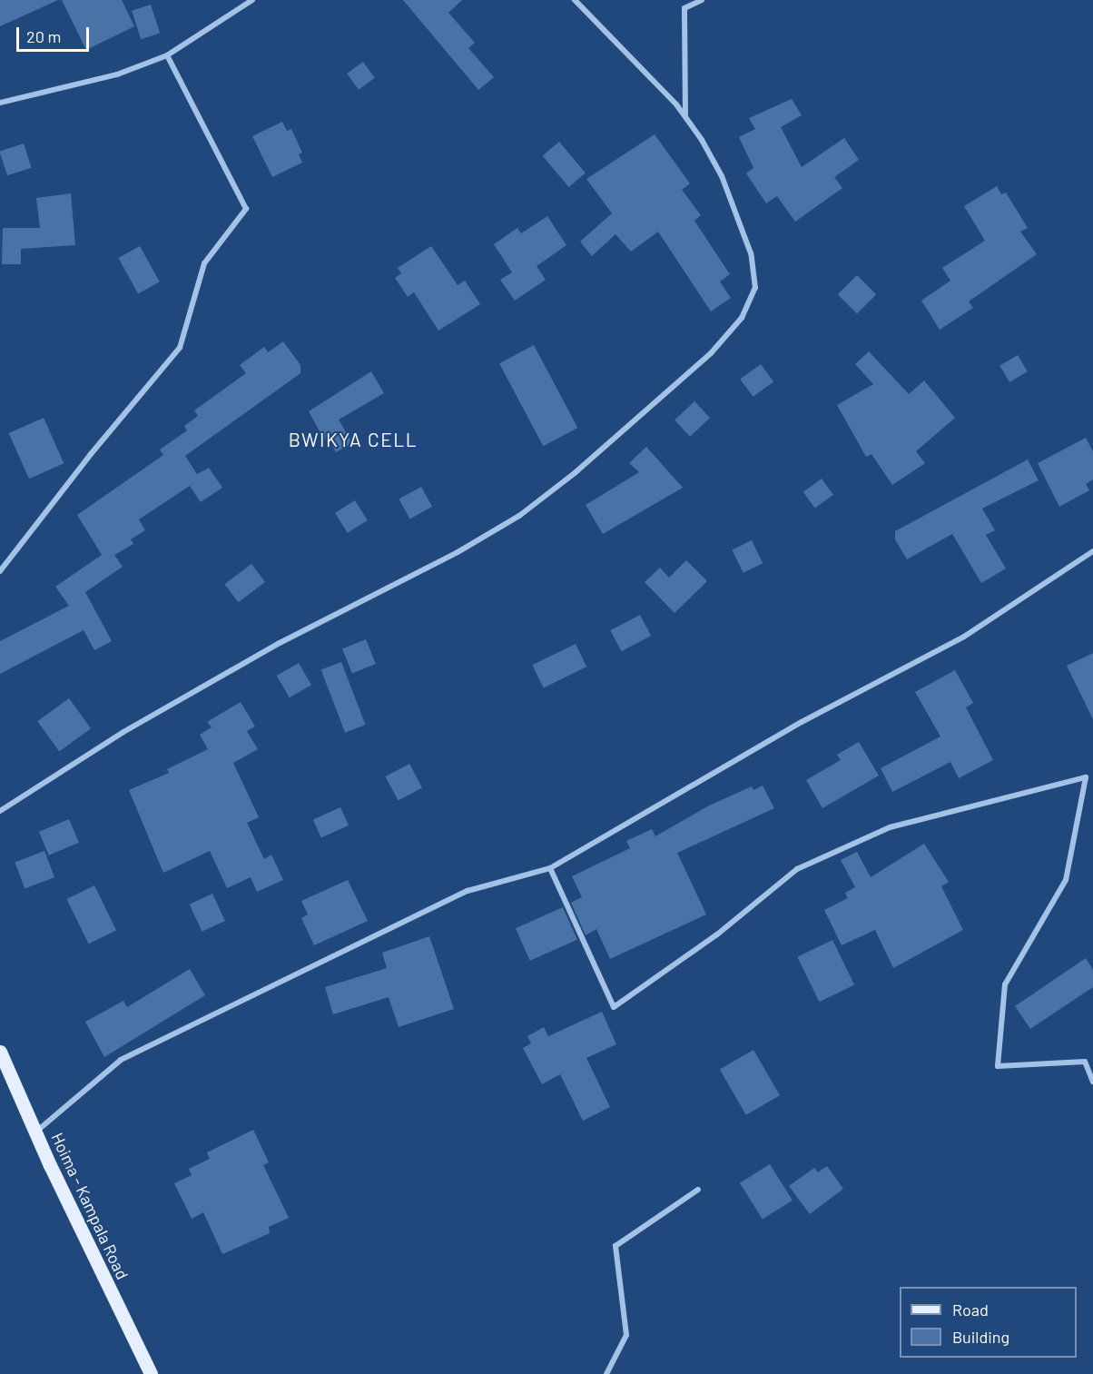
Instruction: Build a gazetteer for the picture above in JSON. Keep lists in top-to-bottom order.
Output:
{
  "streets": {
    "main road": ["Hoima - Kampala Road"]
  },
  "districts": ["BWIKYA CELL"],
  "legend": ["Road", "Building"],
  "scale_bar": "20 m"
}
